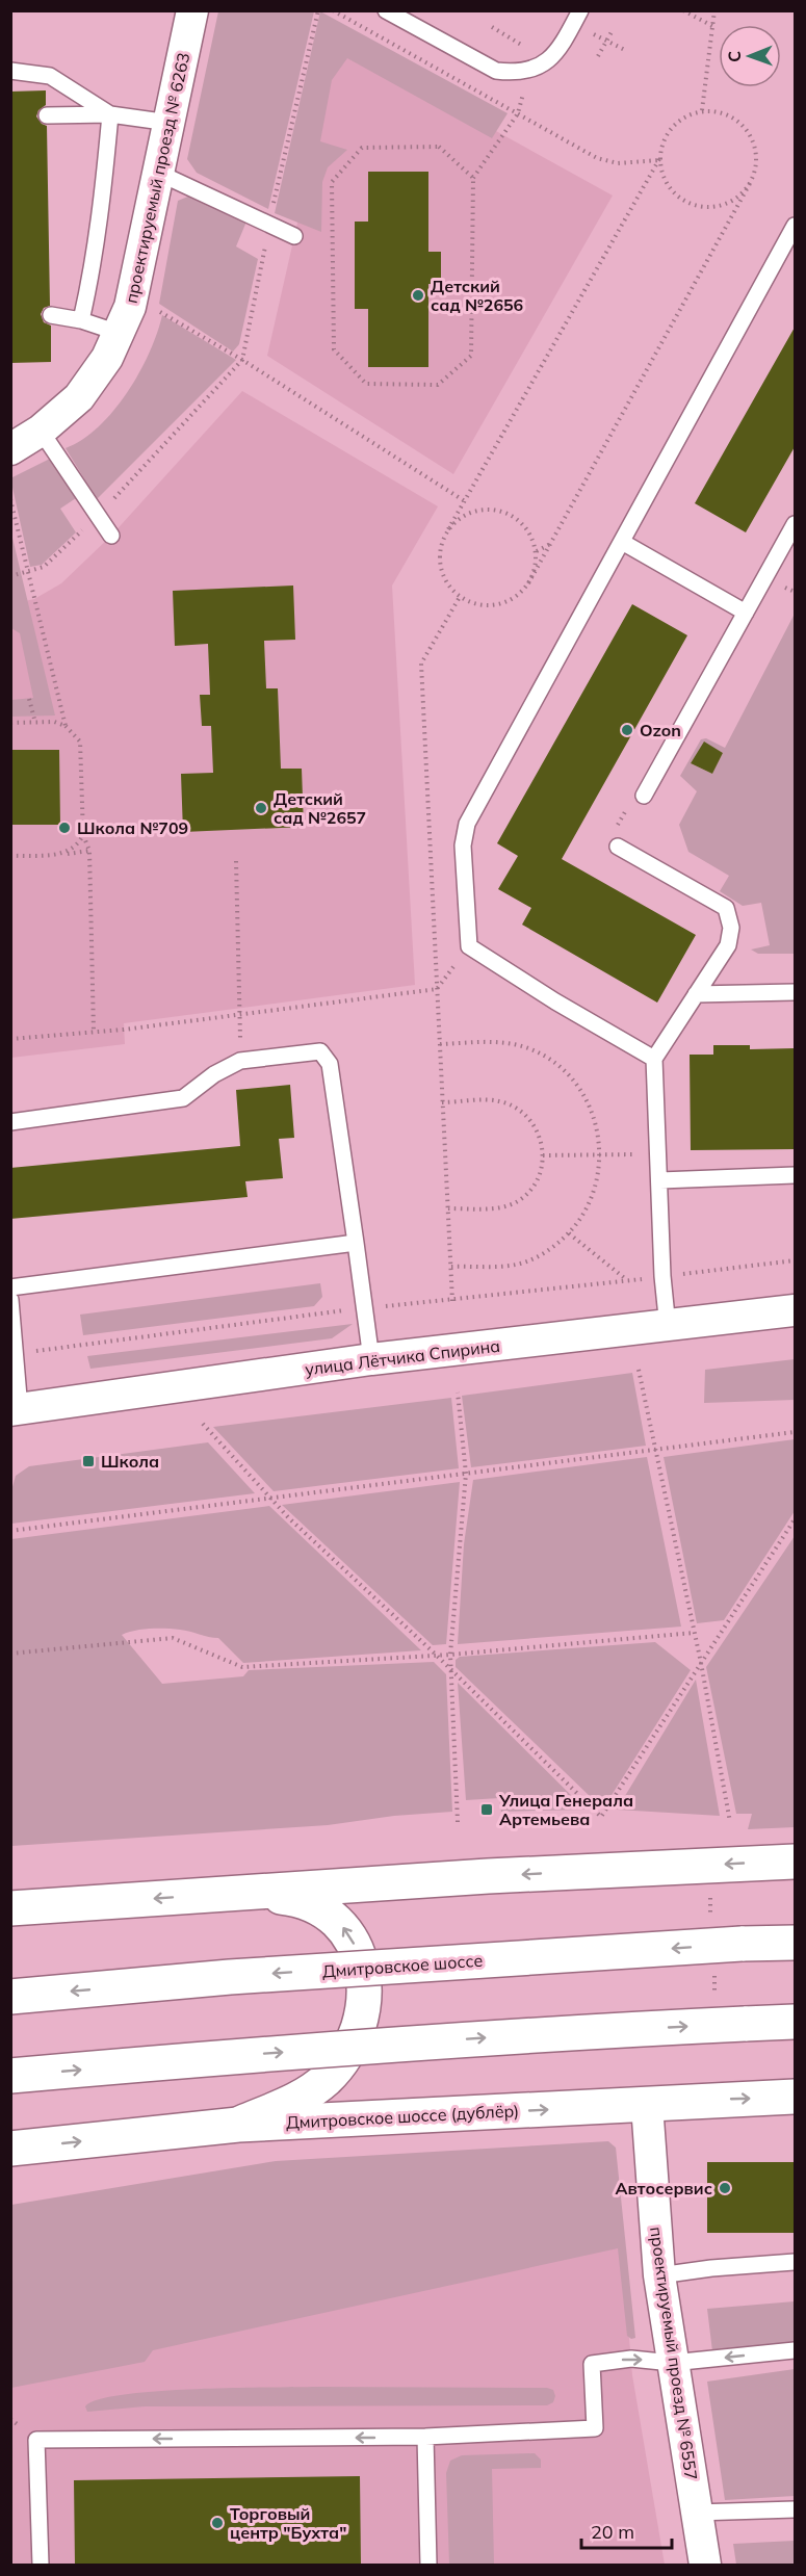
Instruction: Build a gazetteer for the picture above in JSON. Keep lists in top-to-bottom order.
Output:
{
  "streets": {
    "main road": ["Дмитровское шоссе", "Дмитровское шоссе (дублёр)"],
    "street": ["проектируемый проезд № 6263", "улица Лётчика Спирина", "проектируемый проезд № 6557"]
  },
  "crossings": [
    ["Дмитровское шоссе (дублёр)", "проектируемый проезд № 6557"]
  ],
  "places": {
    "other": [
      "Детский сад №2656",
      "Ozon",
      "Детский сад №2657",
      "Школа №709",
      "Автосервис",
      "Торговый центр \"Бухта\""
    ],
    "transit": ["Школа", "Улица Генерала Артемьева"]
  },
  "scale_bar": "20 m",
  "north": "left"
}
